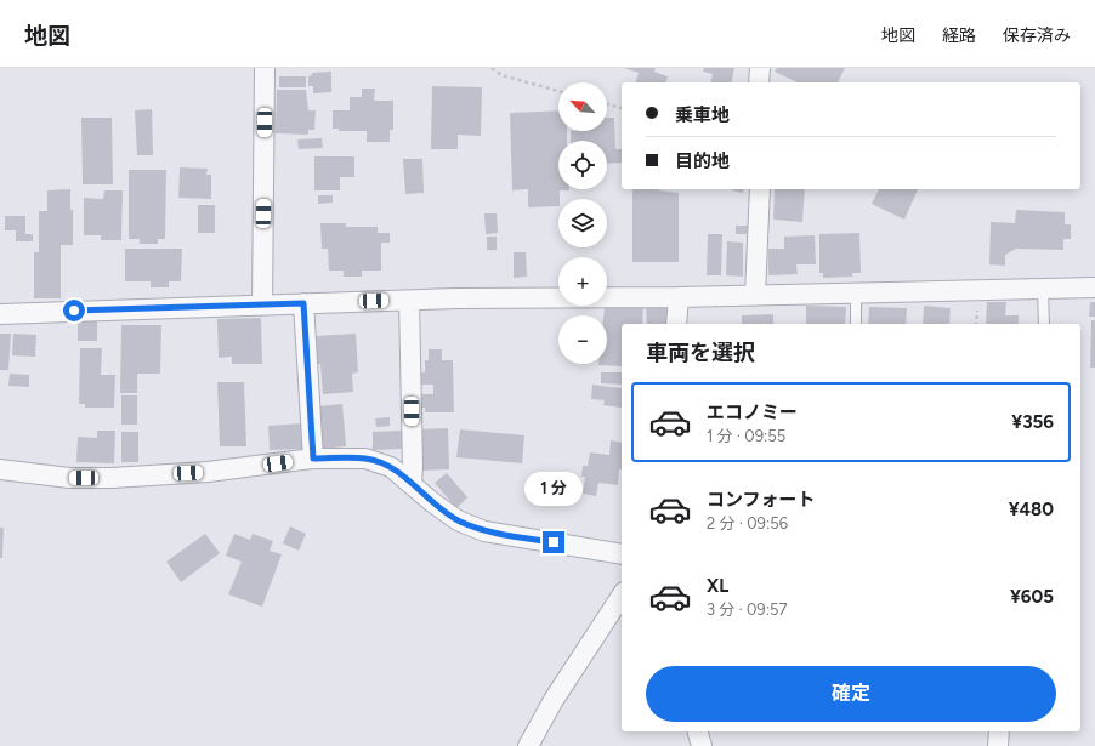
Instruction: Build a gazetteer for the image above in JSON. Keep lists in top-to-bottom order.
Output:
{
  "north": "top left",
  "page": {
    "header": "地図",
    "nav": ["地図", "経路", "保存済み"],
    "map_buttons": ["+", "−"],
    "banner": ["乗車地", "目的地"],
    "heading": "車両を選択",
    "list": [
      {
        "name": "エコノミー",
        "note": "1 分 · 09:55",
        "value": "¥356"
      },
      {
        "name": "コンフォート",
        "note": "2 分 · 09:56",
        "value": "¥480"
      },
      {
        "name": "XL",
        "note": "3 分 · 09:57",
        "value": "¥605"
      }
    ],
    "bubble": "1 分",
    "buttons": "確定"
  }
}
